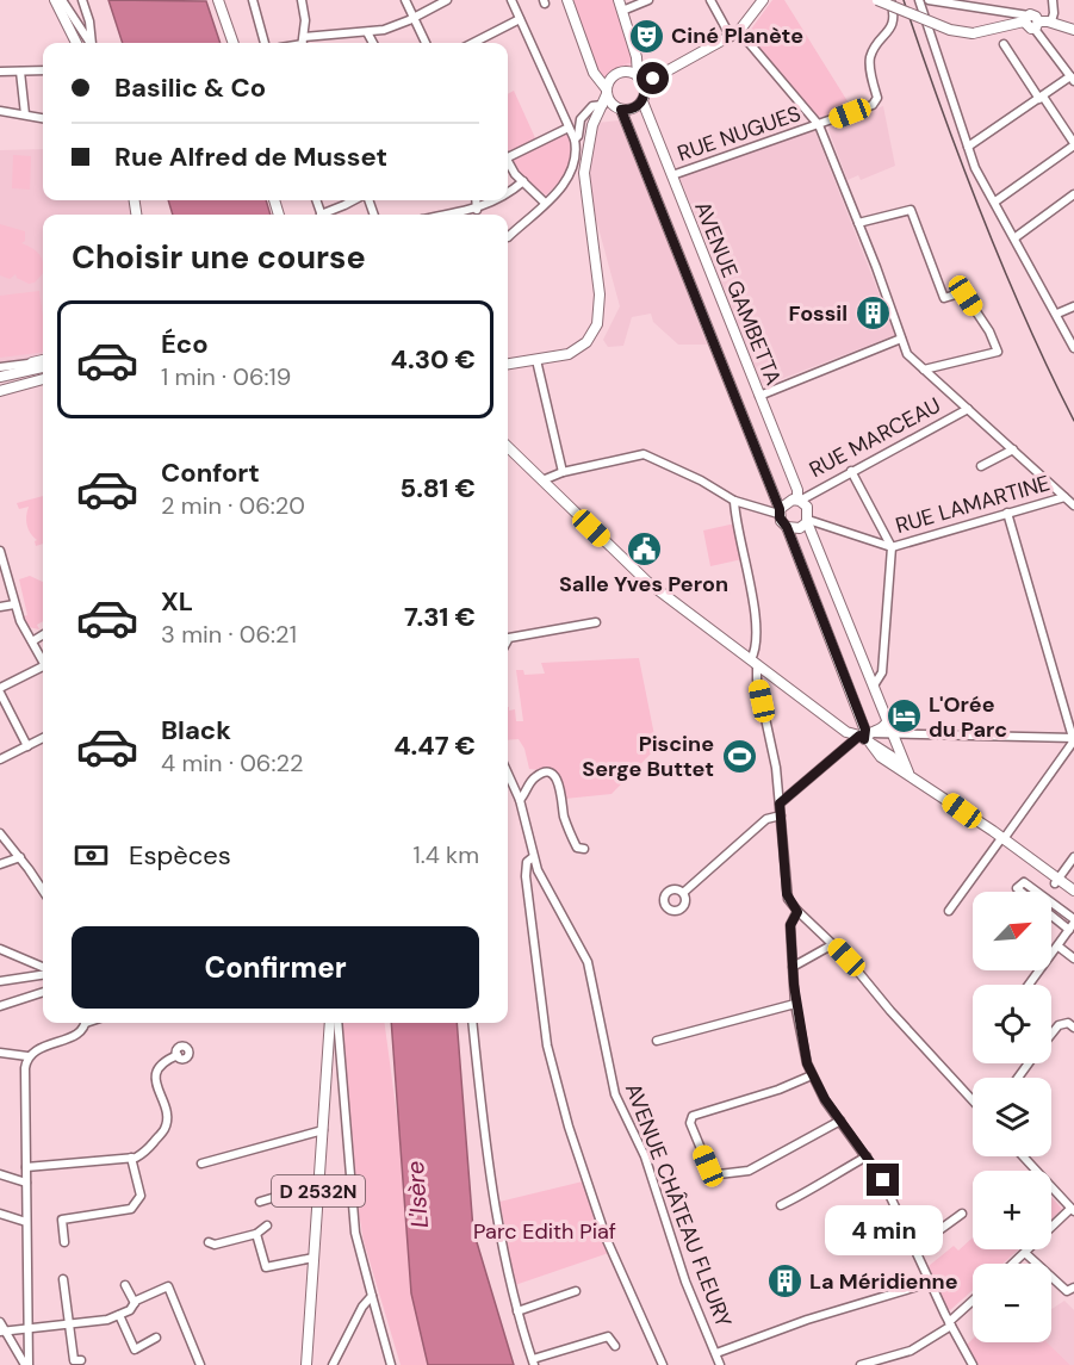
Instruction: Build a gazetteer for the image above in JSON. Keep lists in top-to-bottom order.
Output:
{
  "streets": {
    "main road": ["AVENUE GAMBETTA", "D 2532N"],
    "street": [
      "RUE NUGUES",
      "RUE MARCEAU",
      "RUE LAMARTINE",
      "AVENUE CHÂTEAU FLEURY"
    ]
  },
  "crossings": [
    ["RUE NUGUES", "AVENUE GAMBETTA"],
    ["AVENUE GAMBETTA", "RUE MARCEAU"],
    ["AVENUE GAMBETTA", "RUE LAMARTINE"],
    ["RUE MARCEAU", "RUE LAMARTINE"]
  ],
  "water": ["L'Isère"],
  "parks": ["Parc Edith Piaf"],
  "places": {
    "theatre": ["Ciné Planète"],
    "building": ["Fossil", "La Méridienne"],
    "public building": ["Salle Yves Peron"],
    "hotel": ["L'Orée du Parc"],
    "sports": ["Piscine Serge Buttet"]
  },
  "north": "top right",
  "page": {
    "banner": ["Basilic & Co", "Rue Alfred de Musset"],
    "heading": "Choisir une course",
    "list": [
      {
        "name": "Éco",
        "note": "1 min · 06:19",
        "value": "4.30 €"
      },
      {
        "name": "Confort",
        "note": "2 min · 06:20",
        "value": "5.81 €"
      },
      {
        "name": "XL",
        "note": "3 min · 06:21",
        "value": "7.31 €"
      },
      {
        "name": "Black",
        "note": "4 min · 06:22",
        "value": "4.47 €"
      }
    ],
    "pay": ["Espèces", "1.4 km"],
    "map_buttons": ["+", "−"],
    "buttons": "Confirmer",
    "bubble": "4 min"
  }
}
